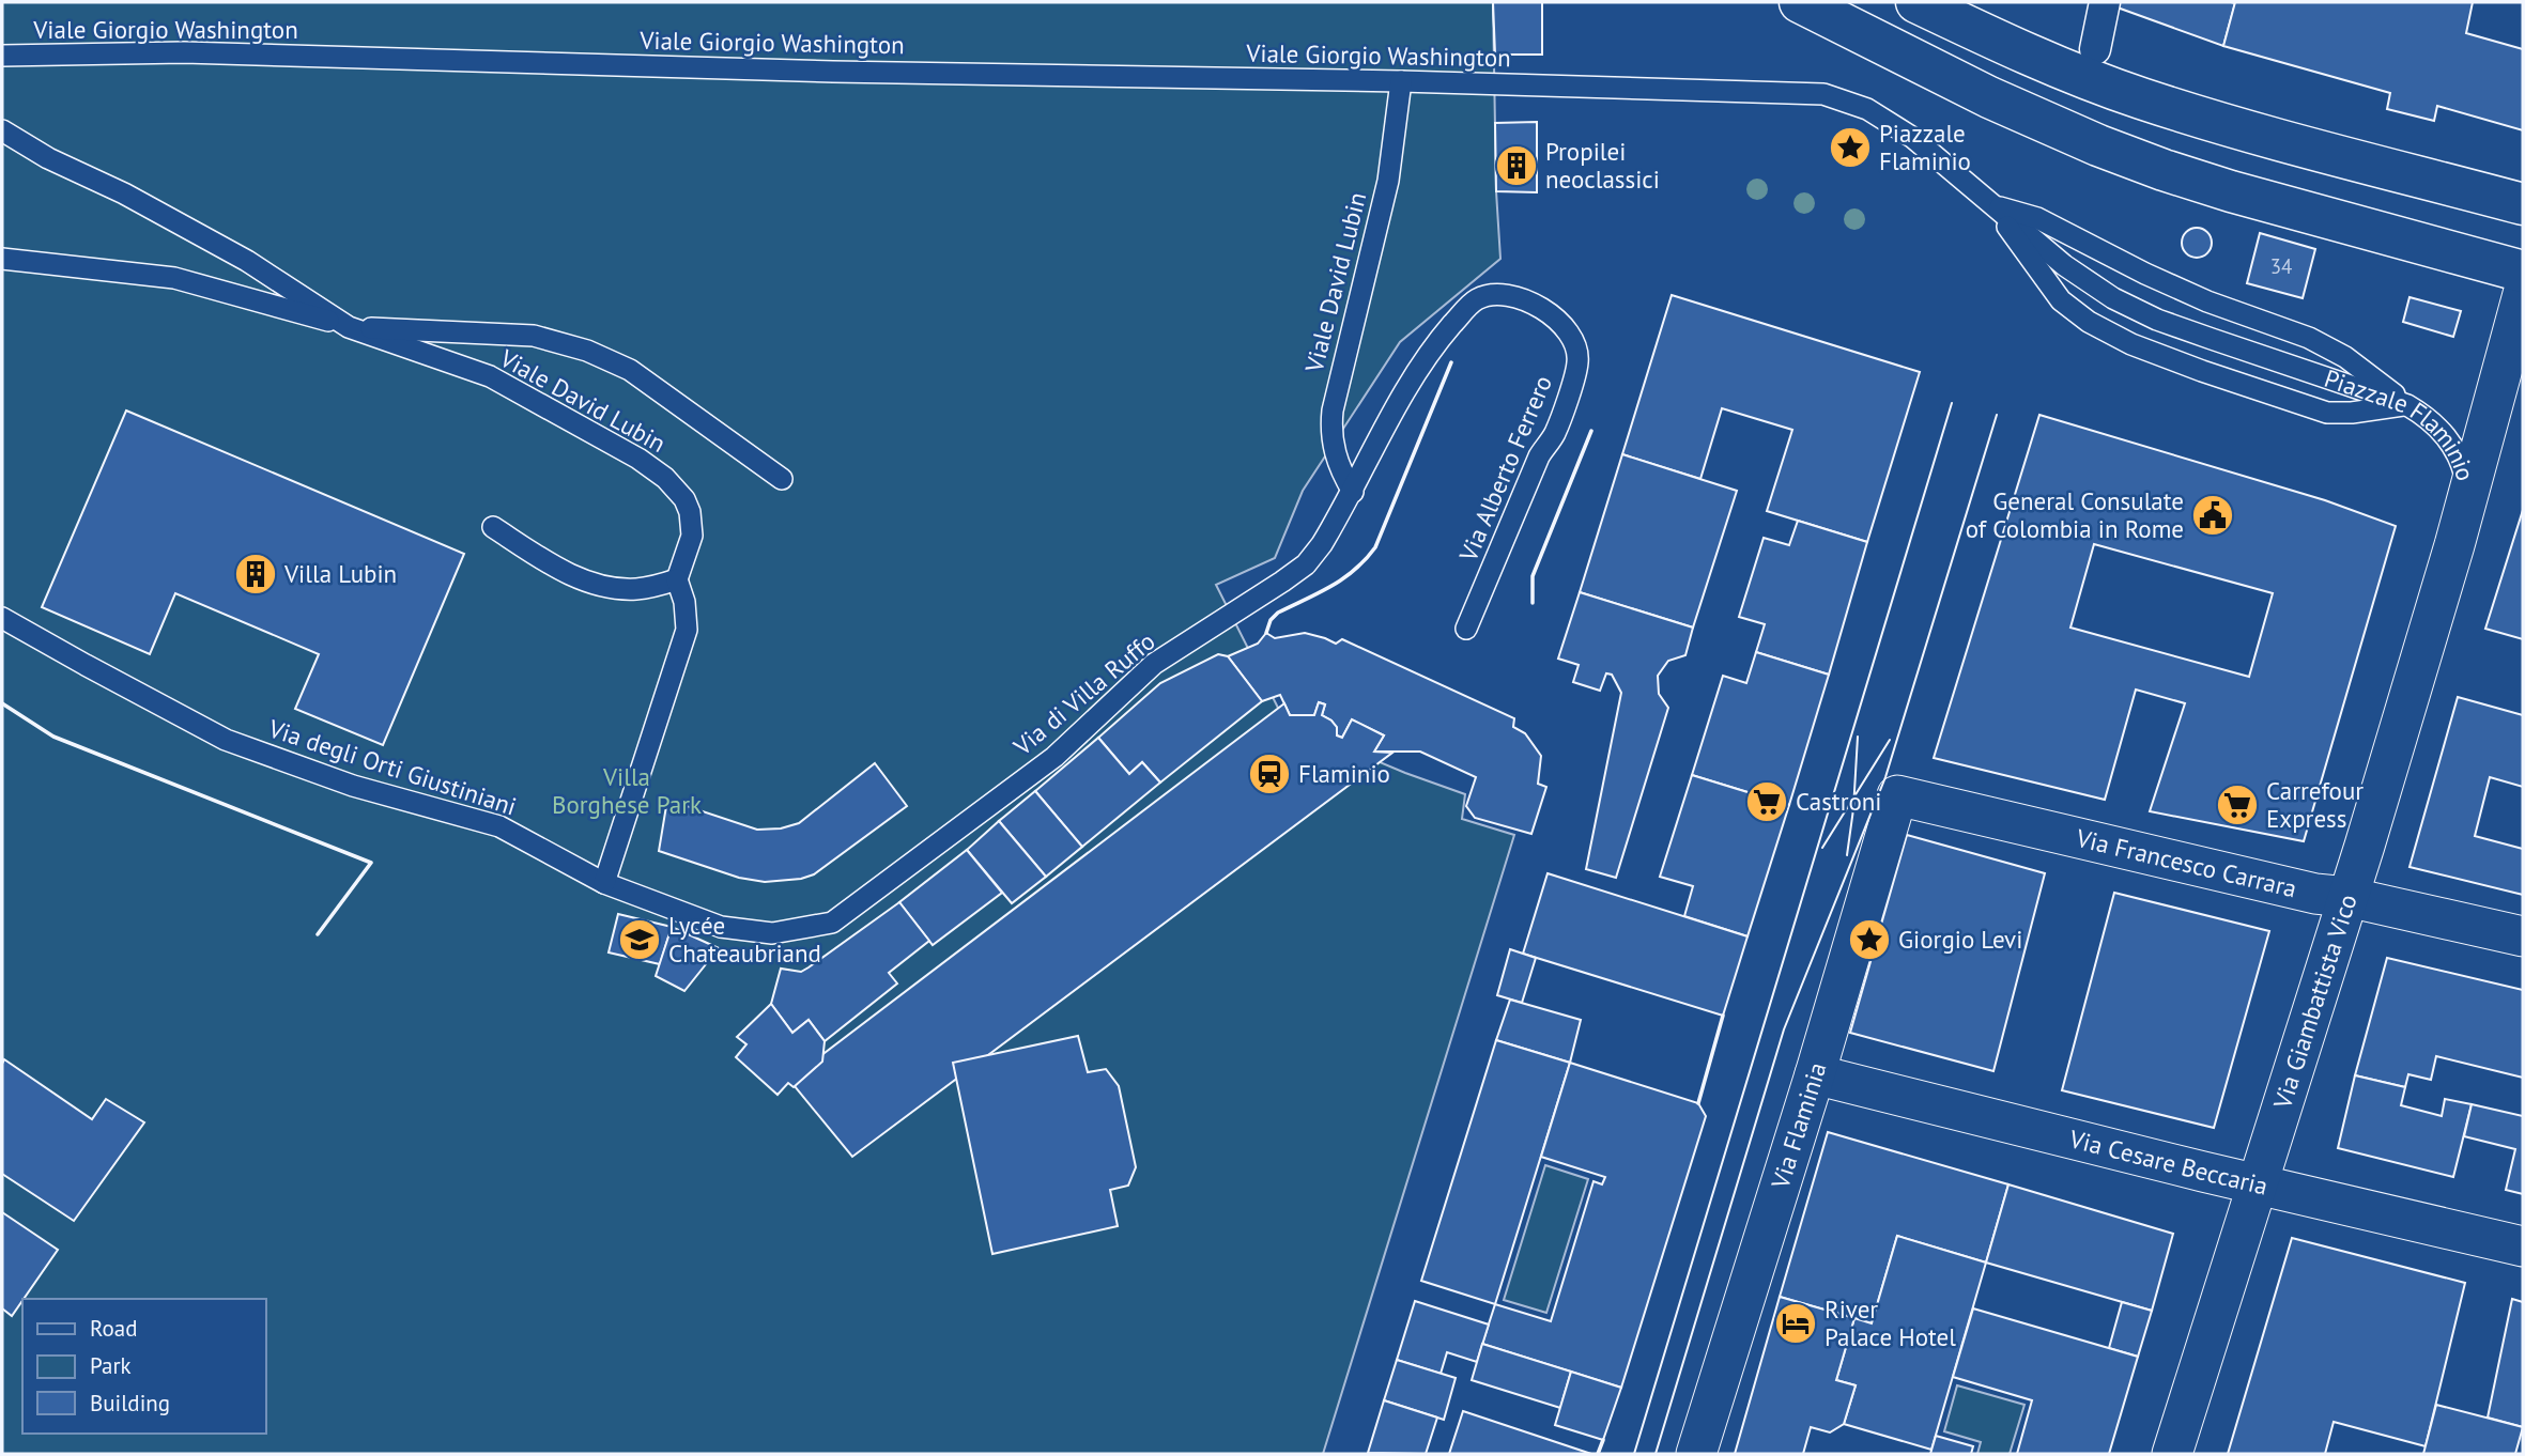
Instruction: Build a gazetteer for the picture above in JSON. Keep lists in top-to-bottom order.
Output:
{
  "streets": {
    "street": [
      "Piazzale Flaminio",
      "Via Francesco Carrara",
      "Via Giambattista Vico",
      "Via Flaminia",
      "Via Cesare Beccaria"
    ],
    "lane": [
      "Viale Giorgio Washington",
      "Viale David Lubin",
      "Via Alberto Ferrero",
      "Via di Villa Ruffo",
      "Via degli Orti Giustiniani"
    ]
  },
  "crossings": [
    ["Viale Giorgio Washington", "Viale David Lubin"],
    ["Viale Giorgio Washington", "Piazzale Flaminio"],
    ["Viale David Lubin", "Via di Villa Ruffo"],
    ["Piazzale Flaminio", "Via Giambattista Vico"],
    ["Via Alberto Ferrero", "Via di Villa Ruffo"],
    ["Via di Villa Ruffo", "Via degli Orti Giustiniani"],
    ["Via Francesco Carrara", "Via Giambattista Vico"],
    ["Via Francesco Carrara", "Via Flaminia"],
    ["Via Giambattista Vico", "Via Cesare Beccaria"],
    ["Via Flaminia", "Via Cesare Beccaria"]
  ],
  "parks": ["Villa Borghese Park"],
  "places": {
    "place": ["Piazzale Flaminio", "Giorgio Levi"],
    "building": ["Propilei neoclassici", "Villa Lubin"],
    "public building": ["General Consulate of Colombia in Rome"],
    "station": ["Flaminio"],
    "supermarket": ["Castroni", "Carrefour Express"],
    "school or university": ["Lycée Chateaubriand"],
    "hotel": ["River Palace Hotel"]
  },
  "house_numbers": ["34"],
  "legend": ["Road", "Park", "Building"]
}
